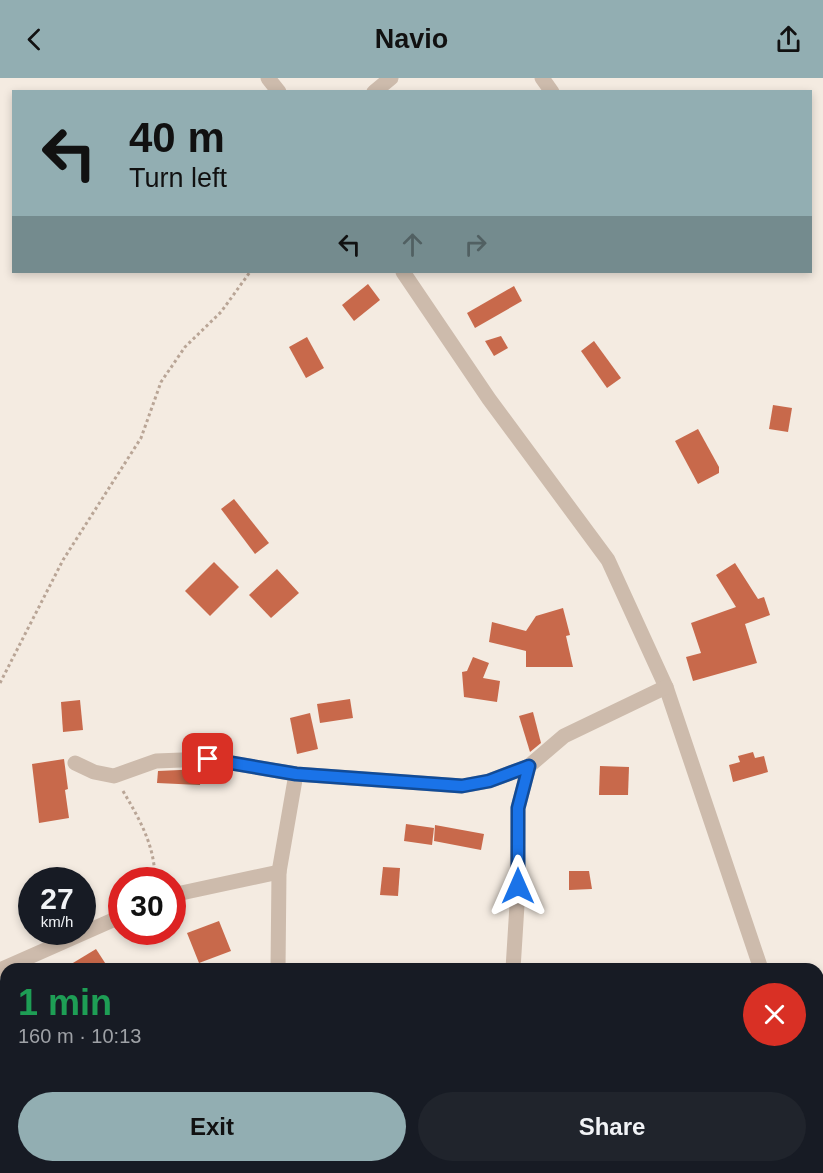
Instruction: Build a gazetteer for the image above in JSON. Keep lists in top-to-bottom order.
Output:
{
  "page": {
    "header": "Navio",
    "turn": ["40 m", "Turn left"],
    "speed": "27 km/h",
    "limit": "30",
    "heading": ["1 min", "160 m · 10:13"],
    "buttons": ["Exit", "Share"]
  }
}
